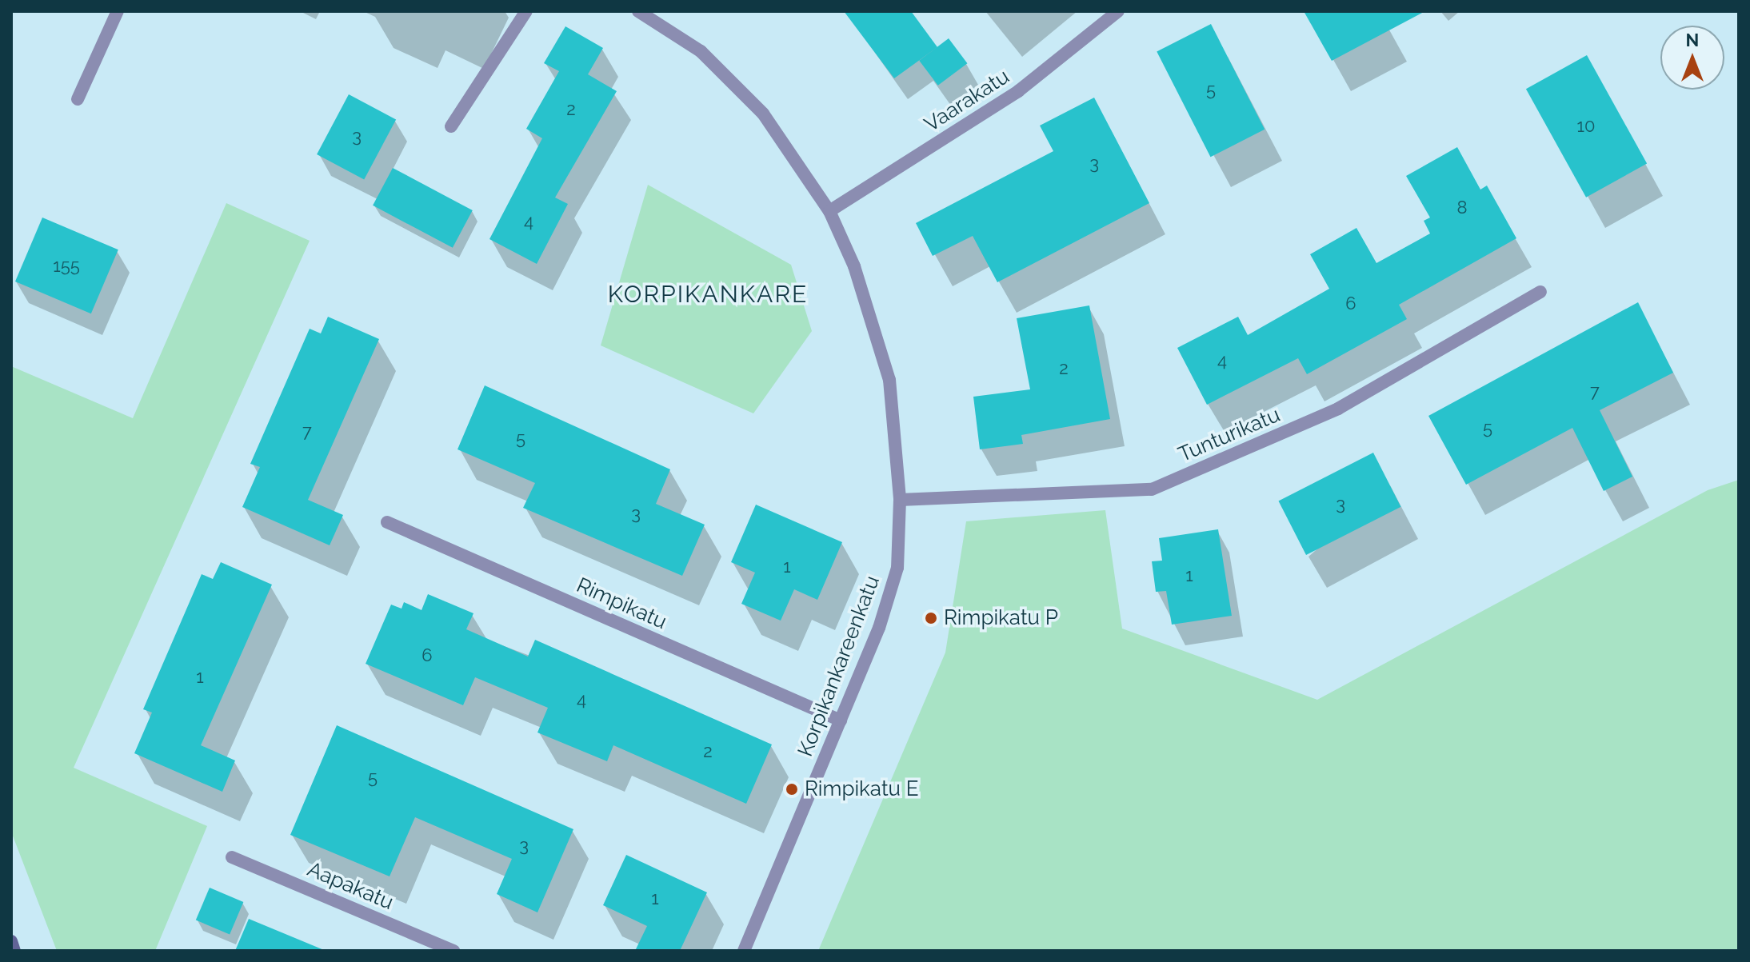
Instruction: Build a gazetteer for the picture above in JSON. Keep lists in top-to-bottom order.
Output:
{
  "streets": {
    "street": [
      "Vaarakatu",
      "Tunturikatu",
      "Rimpikatu",
      "Korpikankareenkatu",
      "Aapakatu"
    ]
  },
  "crossings": [
    ["Vaarakatu", "Korpikankareenkatu"],
    ["Tunturikatu", "Korpikankareenkatu"],
    ["Rimpikatu", "Korpikankareenkatu"]
  ],
  "districts": ["KORPIKANKARE"],
  "places": ["Rimpikatu P", "Rimpikatu E"],
  "house_numbers": [
    "5",
    "2",
    "10",
    "3",
    "3",
    "8",
    "4",
    "155",
    "6",
    "4",
    "2",
    "7",
    "5",
    "7",
    "5",
    "3",
    "3",
    "1",
    "1",
    "6",
    "1",
    "4",
    "2",
    "5",
    "3",
    "1"
  ],
  "north": "top"
}
